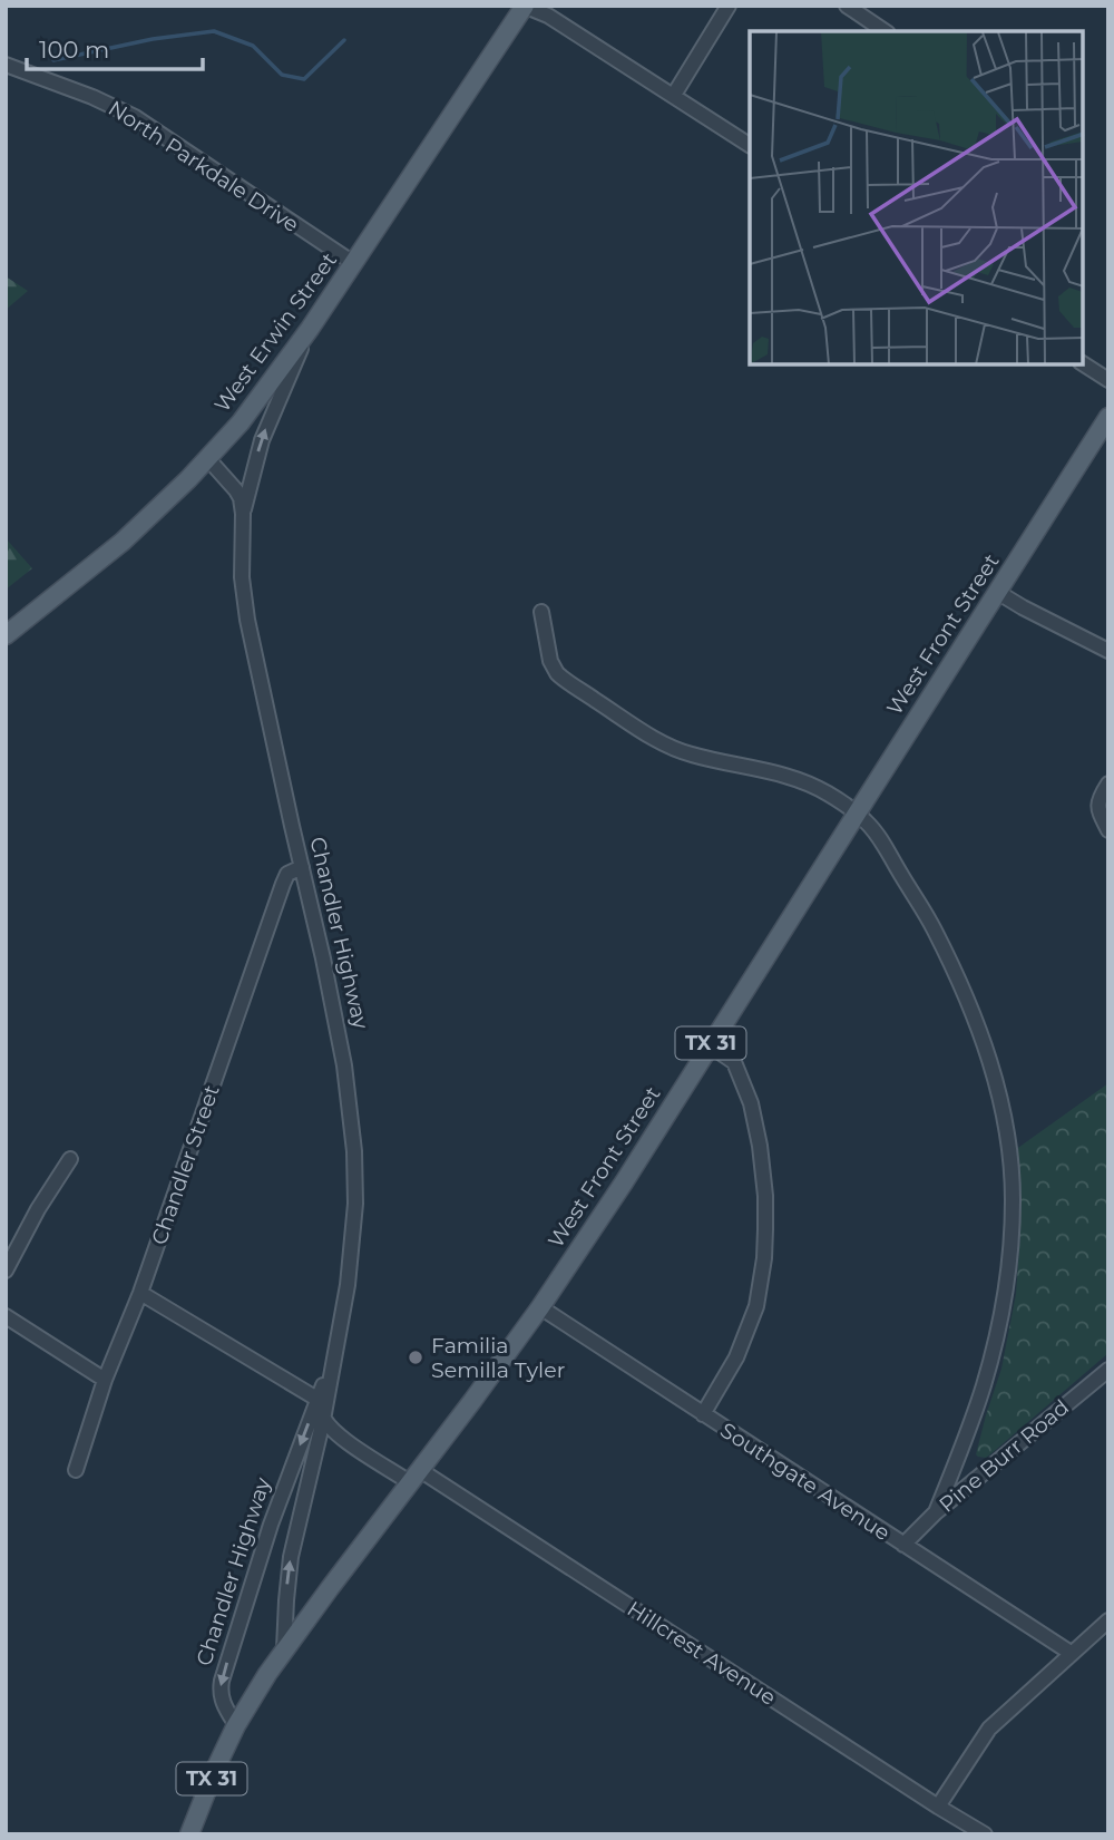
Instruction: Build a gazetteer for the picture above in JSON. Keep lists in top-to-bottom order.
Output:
{
  "streets": {
    "main road": ["West Erwin Street", "West Front Street", "TX 31"],
    "street": [
      "North Parkdale Drive",
      "Chandler Highway",
      "Chandler Street",
      "Pine Burr Road",
      "Southgate Avenue",
      "Hillcrest Avenue"
    ]
  },
  "crossings": [
    ["North Parkdale Drive", "West Erwin Street"],
    ["West Erwin Street", "Chandler Highway"],
    ["West Front Street", "Chandler Highway"],
    ["West Front Street", "TX 31"],
    ["West Front Street", "Southgate Avenue"],
    ["West Front Street", "Hillcrest Avenue"],
    ["Chandler Highway", "TX 31"],
    ["Chandler Highway", "Chandler Street"],
    ["Chandler Highway", "Hillcrest Avenue"],
    ["Pine Burr Road", "Southgate Avenue"]
  ],
  "places": ["Familia Semilla Tyler"],
  "scale_bar": "100 m"
}
